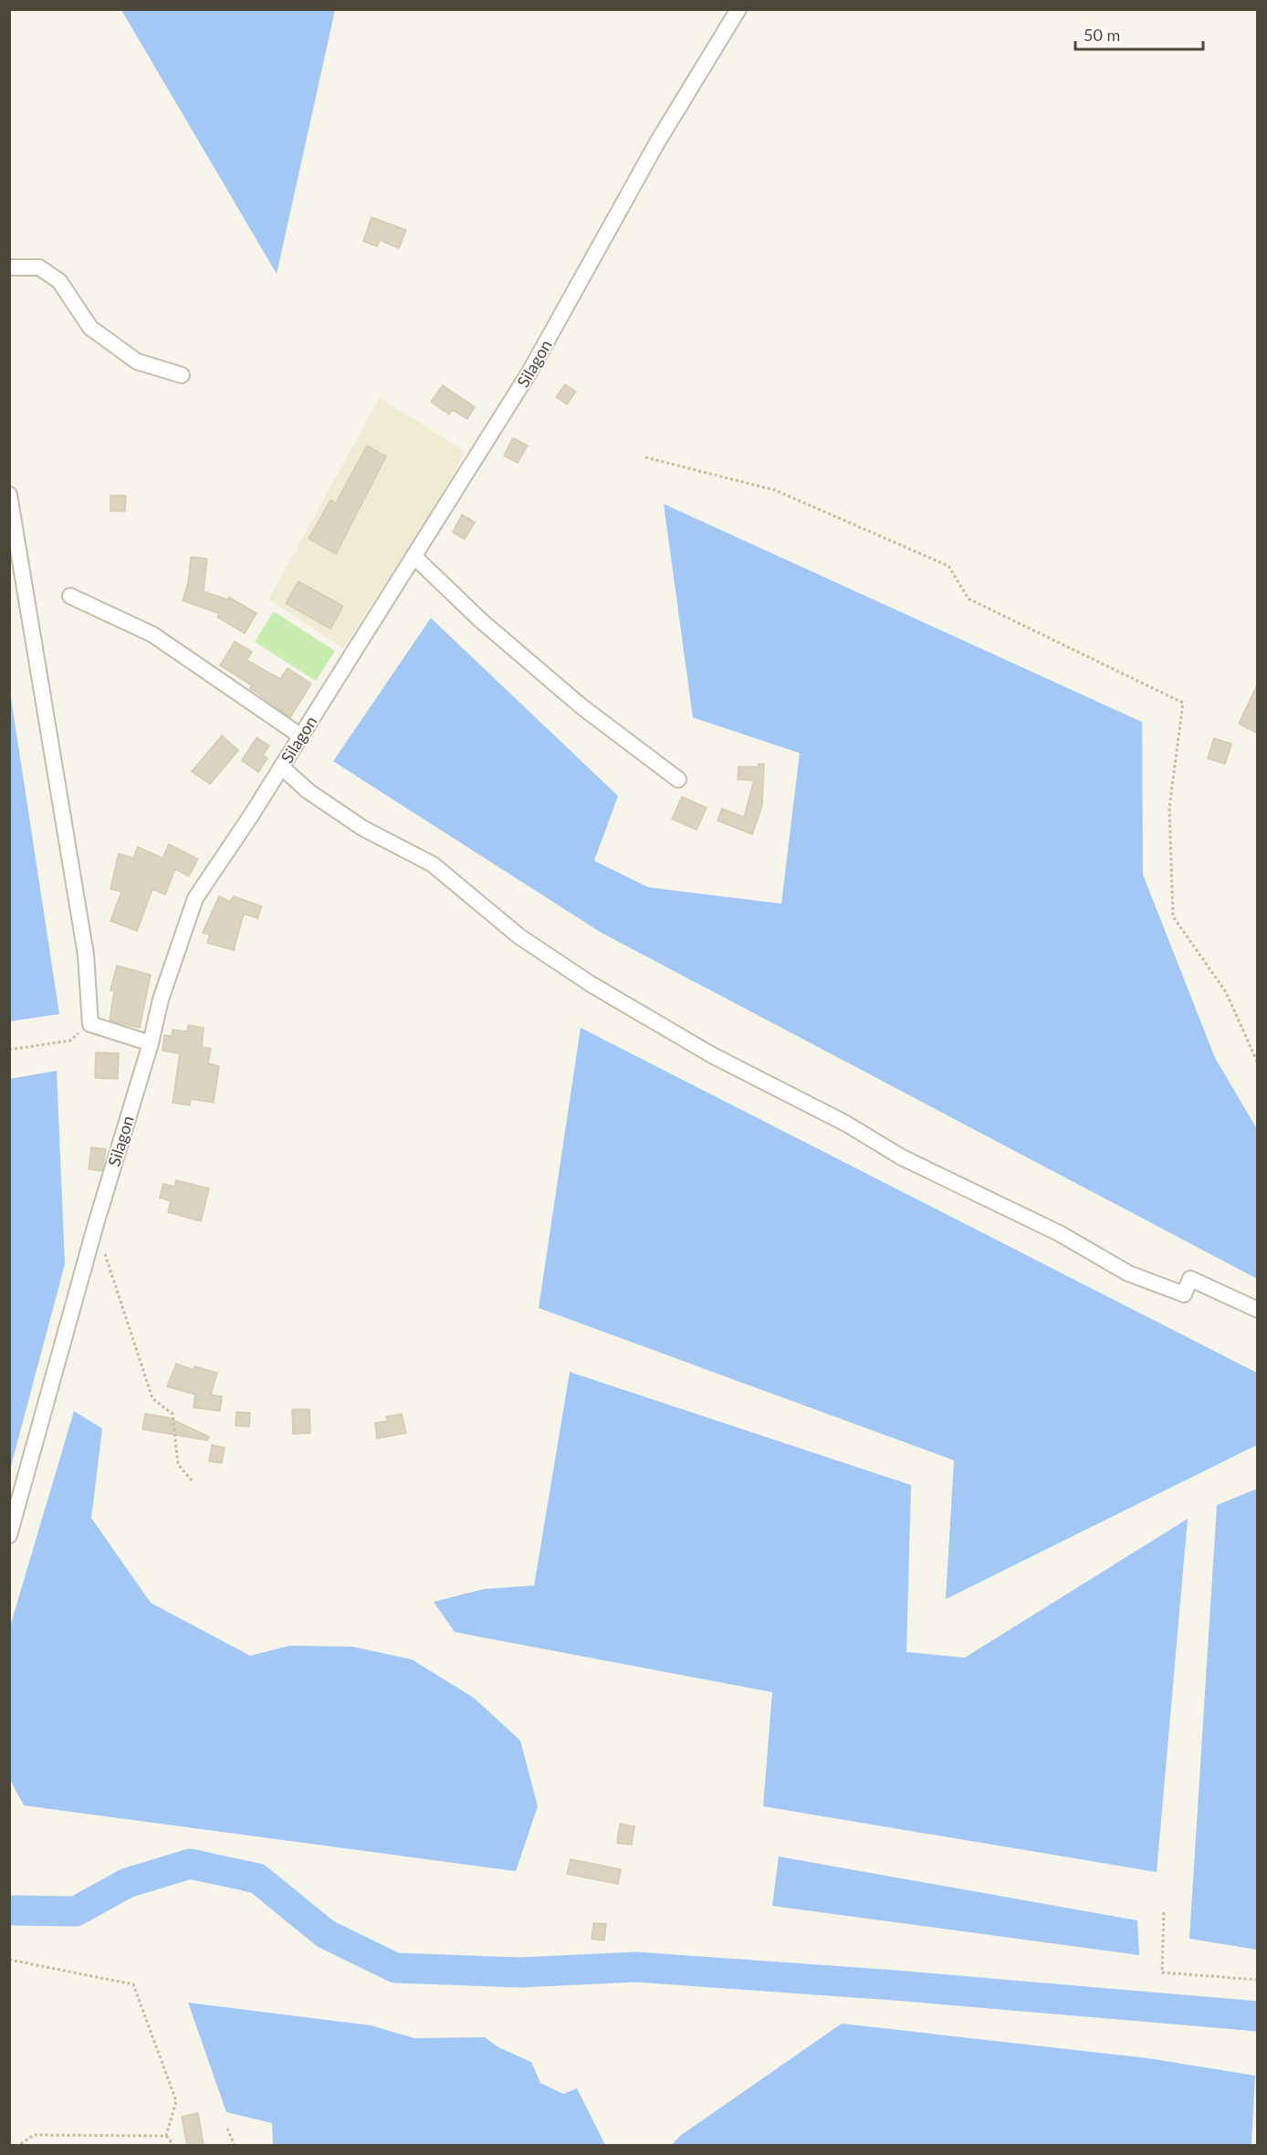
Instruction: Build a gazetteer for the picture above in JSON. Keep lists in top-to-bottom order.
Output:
{
  "streets": {
    "street": ["Silagon"]
  },
  "scale_bar": "50 m"
}
